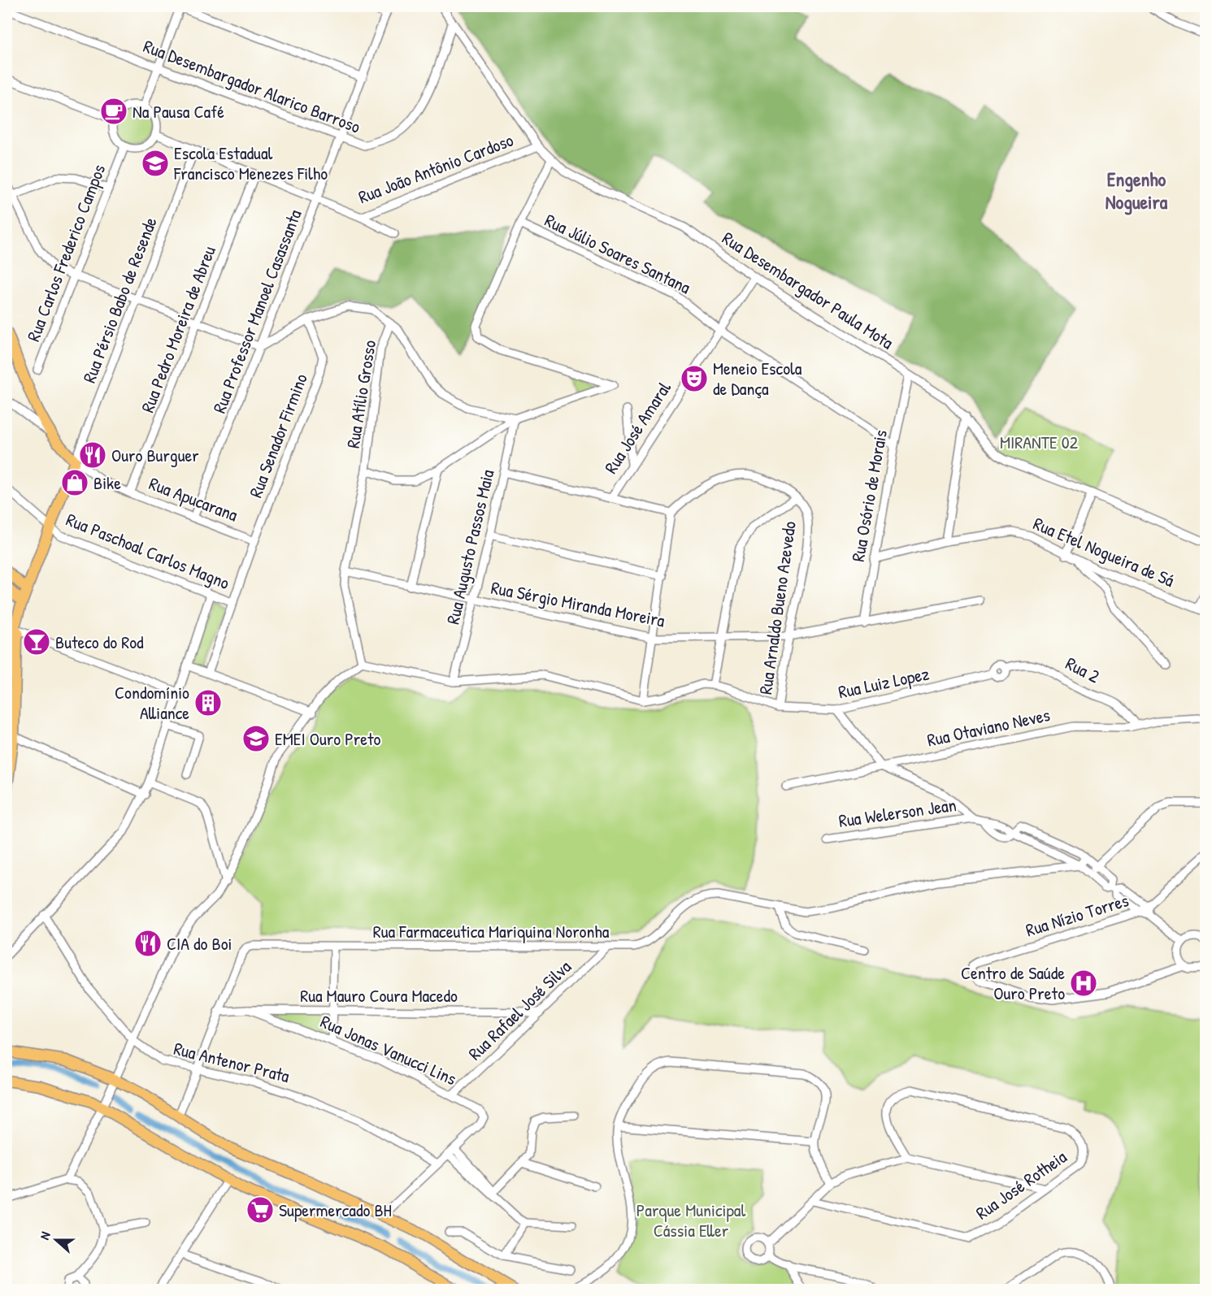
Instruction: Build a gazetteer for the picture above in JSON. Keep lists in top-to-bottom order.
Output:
{
  "streets": {
    "main road": ["Rua Apucarana"],
    "street": [
      "Rua Desembargador Alarico Barroso",
      "Rua João Antônio Cardoso",
      "Rua Carlos Frederico Campos",
      "Rua Júlio Soares Santana",
      "Rua Desembargador Paula Mota",
      "Rua Pérsio Babo de Resende",
      "Rua Professor Manoel Casassanta",
      "Rua Pedro Moreira de Abreu",
      "Rua Atílio Grosso",
      "Rua José Amaral",
      "Rua Senador Firmino",
      "Rua Osório de Morais",
      "Rua Augusto Passos Maia",
      "Rua Paschoal Carlos Magno",
      "Rua Etel Nogueira de Sá",
      "Rua Sérgio Miranda Moreira",
      "Rua Arnaldo Bueno Azevedo",
      "Rua 2",
      "Rua Luiz Lopez",
      "Rua Otaviano Neves",
      "Rua Welerson Jean",
      "Rua Nízio Torres",
      "Rua Farmaceutica Mariquina Noronha",
      "Rua Mauro Coura Macedo",
      "Rua Rafael José Silva",
      "Rua Jonas Vanucci Lins",
      "Rua Antenor Prata",
      "Rua José Rotheia"
    ]
  },
  "crossings": [
    ["Rua Desembargador Alarico Barroso", "Rua Desembargador Paula Mota"],
    ["Rua Desembargador Alarico Barroso", "Rua Professor Manoel Casassanta"],
    ["Rua João Antônio Cardoso", "Rua Carlos Frederico Campos"],
    ["Rua João Antônio Cardoso", "Rua Desembargador Paula Mota"],
    ["Rua João Antônio Cardoso", "Rua Pérsio Babo de Resende"],
    ["Rua João Antônio Cardoso", "Rua Professor Manoel Casassanta"],
    ["Rua João Antônio Cardoso", "Rua Pedro Moreira de Abreu"],
    ["Rua Júlio Soares Santana", "Rua José Amaral"],
    ["Rua Júlio Soares Santana", "Rua Osório de Morais"],
    ["Rua Desembargador Paula Mota", "Rua José Amaral"],
    ["Rua Desembargador Paula Mota", "Rua Osório de Morais"],
    ["Rua Pérsio Babo de Resende", "Rua Apucarana"],
    ["Rua Professor Manoel Casassanta", "Rua Apucarana"],
    ["Rua Pedro Moreira de Abreu", "Rua Apucarana"],
    ["Rua Atílio Grosso", "Rua Sérgio Miranda Moreira"],
    ["Rua Senador Firmino", "Rua Apucarana"],
    ["Rua Senador Firmino", "Rua Paschoal Carlos Magno"],
    ["Rua Osório de Morais", "Rua Etel Nogueira de Sá"],
    ["Rua Osório de Morais", "Rua Sérgio Miranda Moreira"],
    ["Rua Augusto Passos Maia", "Rua Sérgio Miranda Moreira"],
    ["Rua Sérgio Miranda Moreira", "Rua Arnaldo Bueno Azevedo"],
    ["Rua Arnaldo Bueno Azevedo", "Rua Luiz Lopez"],
    ["Rua 2", "Rua Luiz Lopez"],
    ["Rua 2", "Rua Otaviano Neves"],
    ["Rua Farmaceutica Mariquina Noronha", "Rua Mauro Coura Macedo"],
    ["Rua Farmaceutica Mariquina Noronha", "Rua Rafael José Silva"],
    ["Rua Mauro Coura Macedo", "Rua Rafael José Silva"],
    ["Rua Mauro Coura Macedo", "Rua Jonas Vanucci Lins"],
    ["Rua Rafael José Silva", "Rua Jonas Vanucci Lins"]
  ],
  "districts": ["Engenho Nogueira"],
  "parks": ["MIRANTE 02", "Parque Municipal Cássia Eller"],
  "places": {
    "cafe": ["Na Pausa Café"],
    "school or university": ["Escola Estadual Francisco Menezes Filho", "EMEI Ouro Preto"],
    "theatre": ["Meneio Escola de Dança"],
    "restaurant": ["Ouro Burguer", "CIA do Boi"],
    "shop": ["Bike"],
    "bar": ["Buteco do Rod"],
    "building": ["Condomínio Alliance"],
    "hospital": ["Centro de Saúde Ouro Preto"],
    "supermarket": ["Supermercado BH"]
  },
  "north": "left"
}
